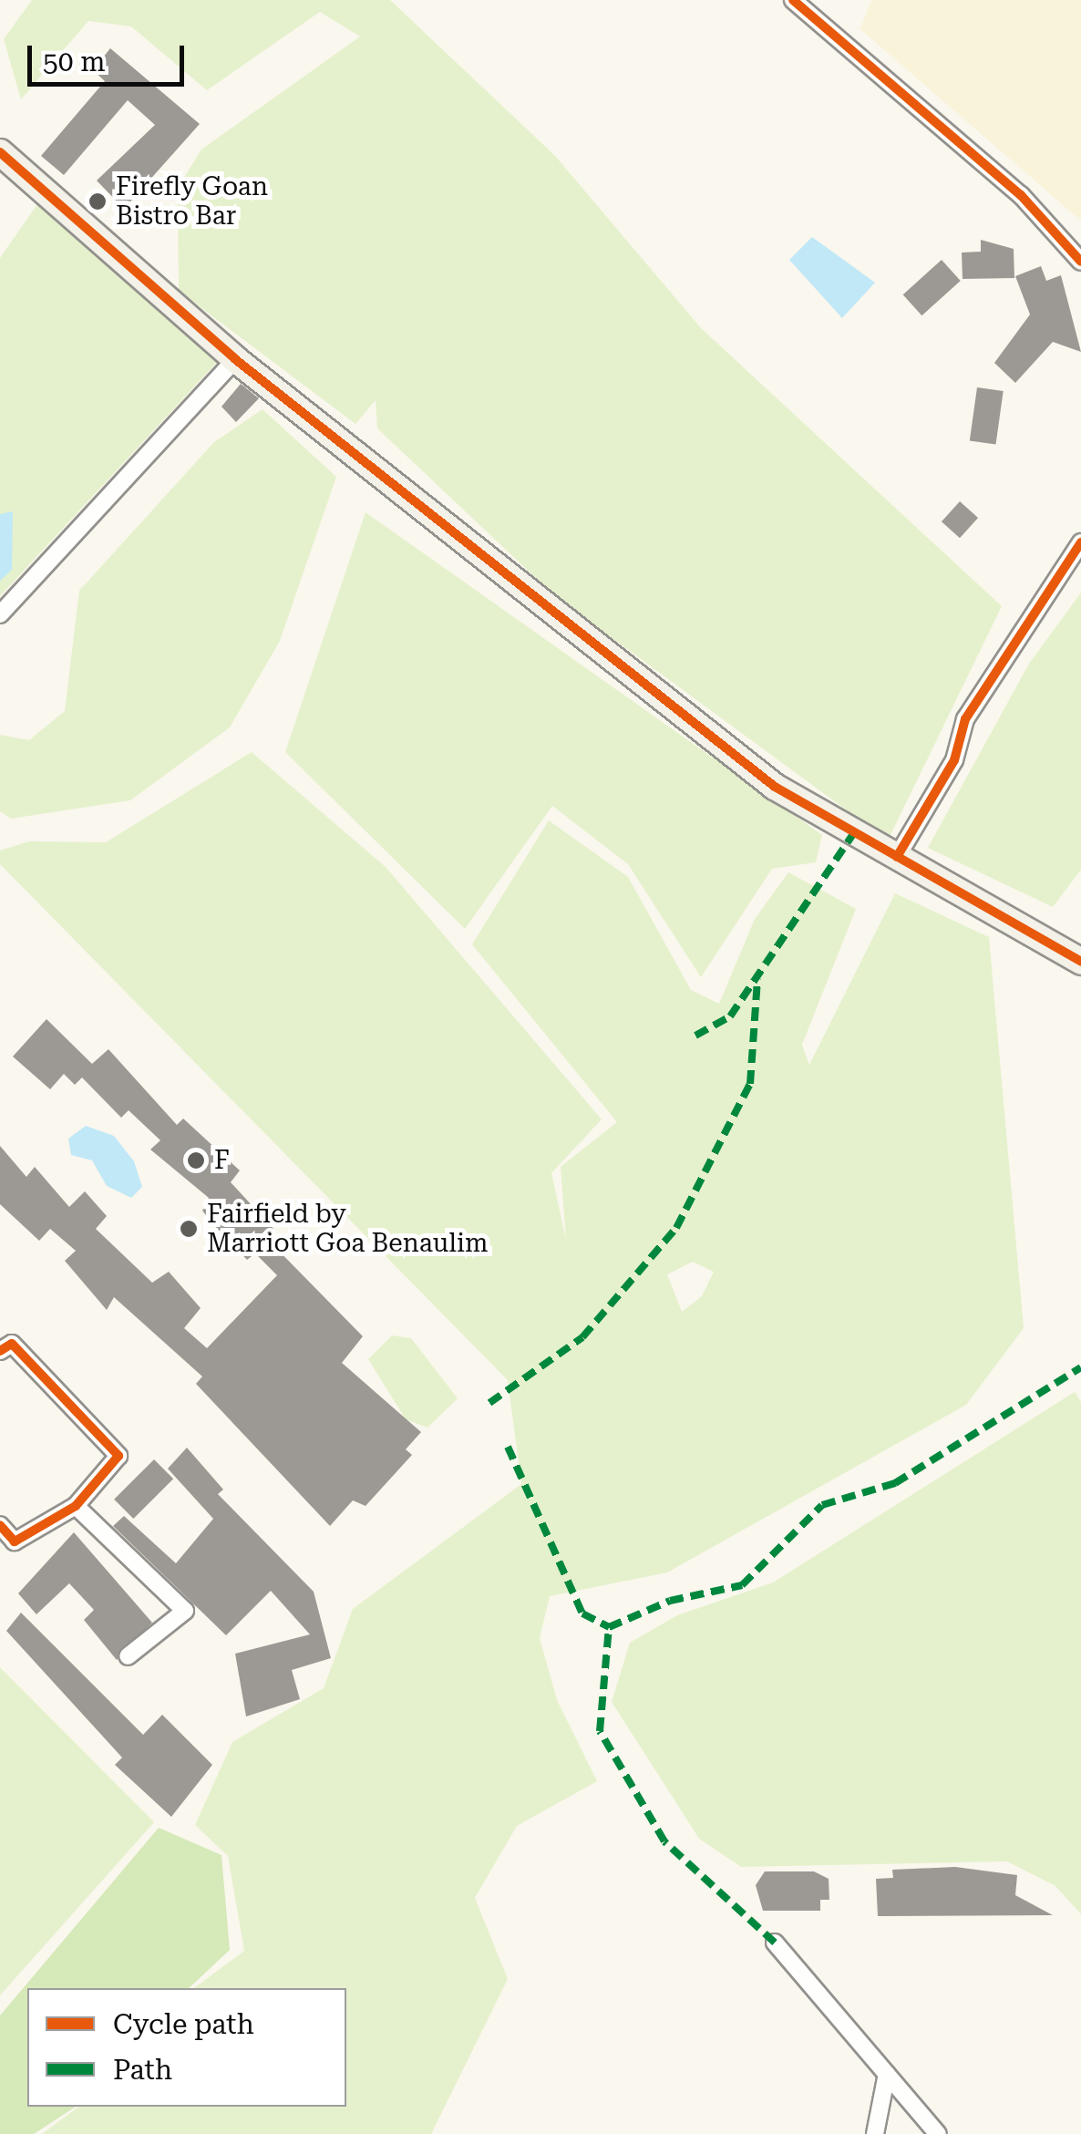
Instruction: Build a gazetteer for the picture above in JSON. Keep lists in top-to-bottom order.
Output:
{
  "places": ["Firefly Goan Bistro Bar", "F", "Fairfield by Marriott Goa Benaulim"],
  "legend": ["Cycle path", "Path"],
  "scale_bar": "50 m"
}
